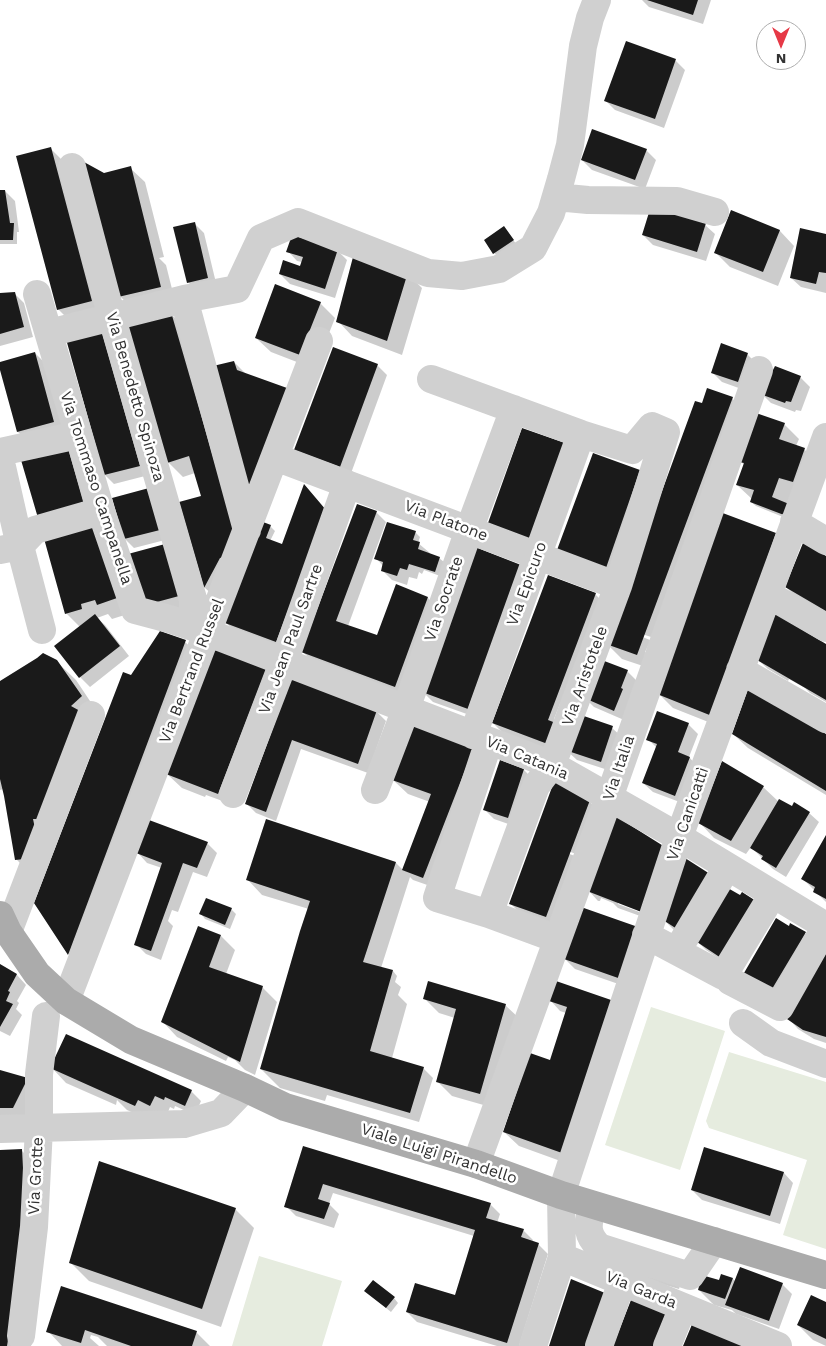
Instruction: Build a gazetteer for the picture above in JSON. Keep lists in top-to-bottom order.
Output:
{
  "streets": {
    "main road": ["Viale Luigi Pirandello"],
    "street": [
      "Via Benedetto Spinoza",
      "Via Tommaso Campanella",
      "Via Platone",
      "Via Epicuro",
      "Via Socrate",
      "Via Jean Paul Sartre",
      "Via Bertrand Russel",
      "Via Aristotele",
      "Via Catania",
      "Via Italia",
      "Via Canicattì",
      "Via Grotte",
      "Via Garda"
    ]
  },
  "crossings": [
    ["Via Benedetto Spinoza", "Via Tommaso Campanella"],
    ["Via Benedetto Spinoza", "Via Bertrand Russel"],
    ["Via Benedetto Spinoza", "Via Catania"],
    ["Via Tommaso Campanella", "Via Bertrand Russel"],
    ["Via Tommaso Campanella", "Via Catania"],
    ["Via Platone", "Via Epicuro"],
    ["Via Platone", "Via Socrate"],
    ["Via Platone", "Via Jean Paul Sartre"],
    ["Via Platone", "Via Bertrand Russel"],
    ["Via Platone", "Via Aristotele"],
    ["Via Epicuro", "Via Aristotele"],
    ["Via Epicuro", "Via Catania"],
    ["Via Socrate", "Via Catania"],
    ["Via Jean Paul Sartre", "Via Catania"],
    ["Via Bertrand Russel", "Via Catania"],
    ["Via Bertrand Russel", "Viale Luigi Pirandello"],
    ["Via Bertrand Russel", "Via Grotte"],
    ["Via Aristotele", "Via Catania"],
    ["Via Catania", "Via Italia"],
    ["Via Catania", "Via Canicattì"],
    ["Via Italia", "Viale Luigi Pirandello"],
    ["Via Canicattì", "Viale Luigi Pirandello"],
    ["Viale Luigi Pirandello", "Via Grotte"]
  ],
  "north": "bottom"
}
